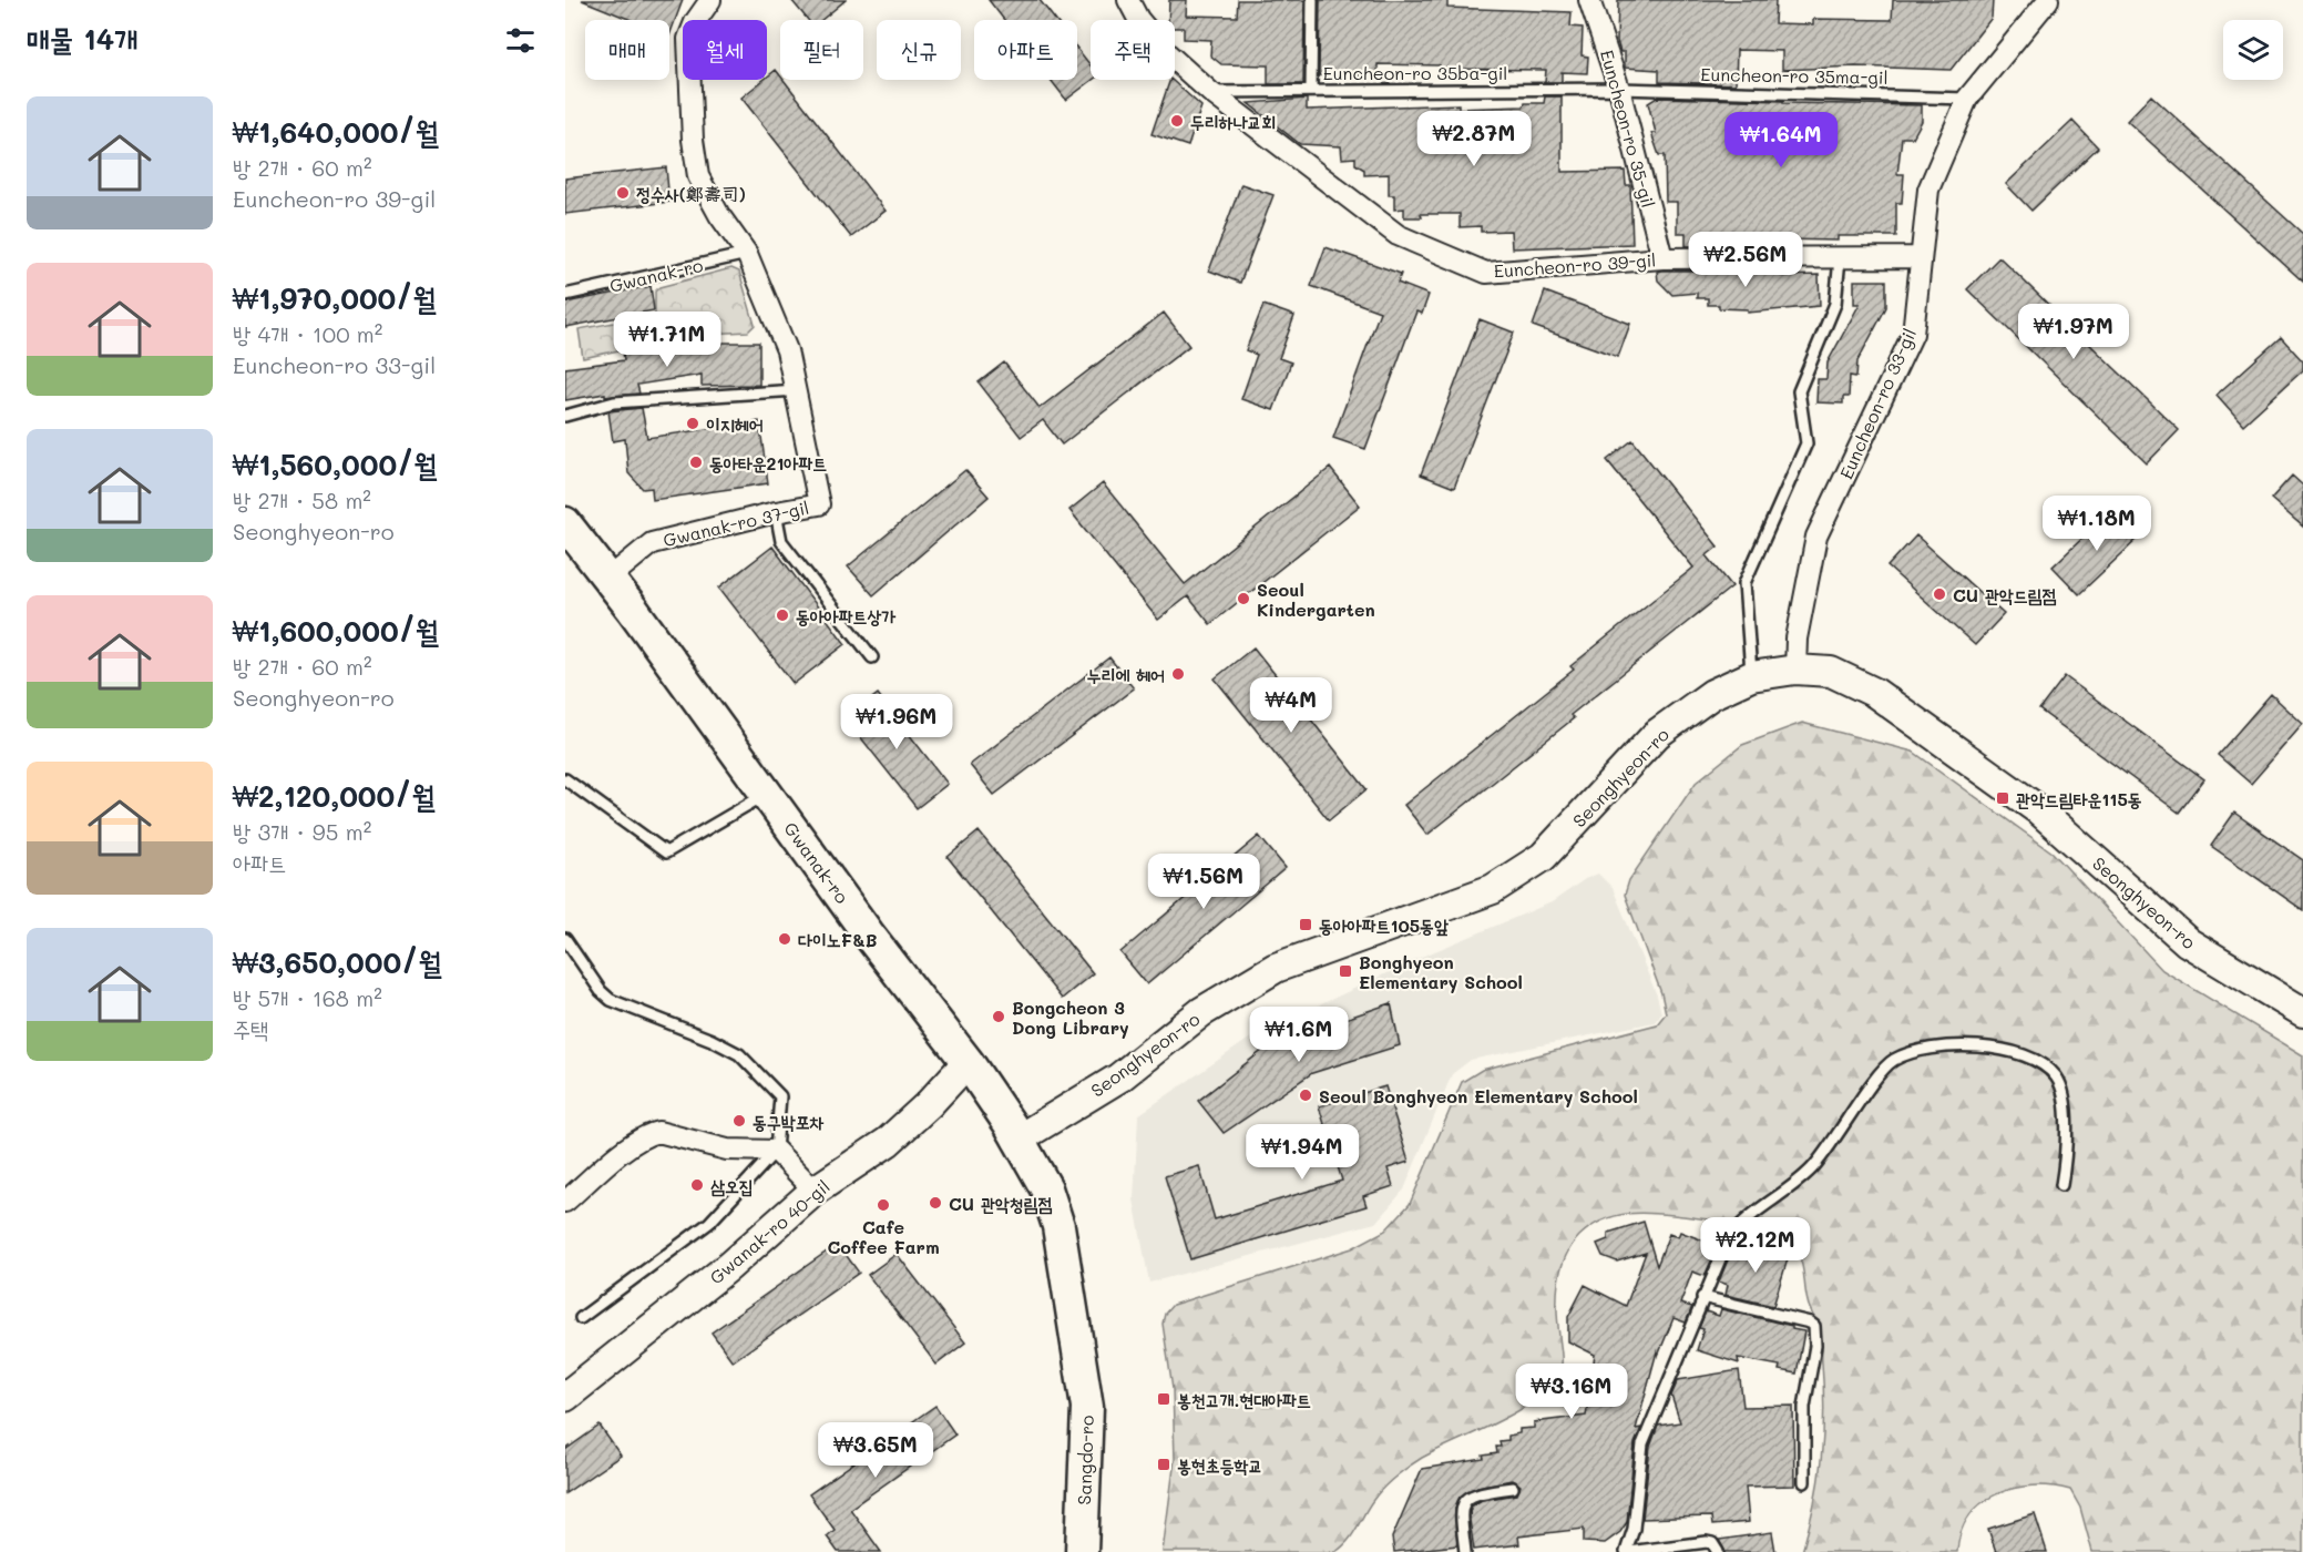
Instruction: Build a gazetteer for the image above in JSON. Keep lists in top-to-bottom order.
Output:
{
  "streets": {
    "main road": ["Gwanak-ro", "Sangdo-ro"],
    "street": [
      "Euncheon-ro 35-gil",
      "Euncheon-ro 39-gil",
      "Euncheon-ro 33-gil",
      "Gwanak-ro 37-gil",
      "Seonghyeon-ro",
      "Gwanak-ro 40-gil"
    ],
    "lane": ["Euncheon-ro 35ba-gil", "Euncheon-ro 35ma-gil"]
  },
  "crossings": [
    ["Euncheon-ro 35ba-gil", "Euncheon-ro 35ma-gil"],
    ["Euncheon-ro 35ba-gil", "Euncheon-ro 35-gil"],
    ["Euncheon-ro 35ba-gil", "Euncheon-ro 39-gil"],
    ["Euncheon-ro 35ma-gil", "Euncheon-ro 35-gil"],
    ["Euncheon-ro 35ma-gil", "Euncheon-ro 33-gil"],
    ["Euncheon-ro 35-gil", "Euncheon-ro 39-gil"],
    ["Euncheon-ro 39-gil", "Euncheon-ro 33-gil"],
    ["Gwanak-ro", "Gwanak-ro 37-gil"],
    ["Gwanak-ro", "Seonghyeon-ro"],
    ["Gwanak-ro", "Gwanak-ro 40-gil"],
    ["Gwanak-ro", "Sangdo-ro"],
    ["Euncheon-ro 33-gil", "Seonghyeon-ro"]
  ],
  "places": {
    "other": [
      "두리하나교회",
      "정수사(鄭壽司)",
      "이지헤어",
      "동아타운21아파트",
      "CU 관악드림점",
      "Seoul Kindergarten",
      "동아아파트상가",
      "누리에 헤어",
      "다이노F&B",
      "Bongcheon 3 Dong Library",
      "Seoul Bonghyeon Elementary School",
      "동구박포차",
      "삼오집",
      "CU 관악청림점",
      "Cafe Coffee Farm"
    ],
    "transit": [
      "관악드림타운115동",
      "동아아파트105동앞",
      "Bonghyeon Elementary School",
      "봉천고개.현대아파트",
      "봉현초등학교"
    ]
  },
  "page": {
    "heading": "매물 14개",
    "chip": [
      "매매",
      "월세",
      "필터",
      "신규",
      "아파트",
      "주택"
    ],
    "list": [
      {
        "name": "₩1,640,000/월",
        "note": "방 2개 · 60 m² · Euncheon-ro 39-gil"
      },
      {
        "name": "₩1,970,000/월",
        "note": "방 4개 · 100 m² · Euncheon-ro 33-gil"
      },
      {
        "name": "₩1,560,000/월",
        "note": "방 2개 · 58 m² · Seonghyeon-ro"
      },
      {
        "name": "₩1,600,000/월",
        "note": "방 2개 · 60 m² · Seonghyeon-ro"
      },
      {
        "name": "₩2,120,000/월",
        "note": "방 3개 · 95 m² · 아파트"
      },
      {
        "name": "₩3,650,000/월",
        "note": "방 5개 · 168 m² · 주택"
      }
    ],
    "price": [
      "₩2.87M",
      "₩1.64M",
      "₩2.56M",
      "₩1.97M",
      "₩1.71M",
      "₩1.18M",
      "₩4M",
      "₩1.96M",
      "₩1.56M",
      "₩1.6M",
      "₩1.94M",
      "₩2.12M",
      "₩3.16M",
      "₩3.65M"
    ]
  }
}
